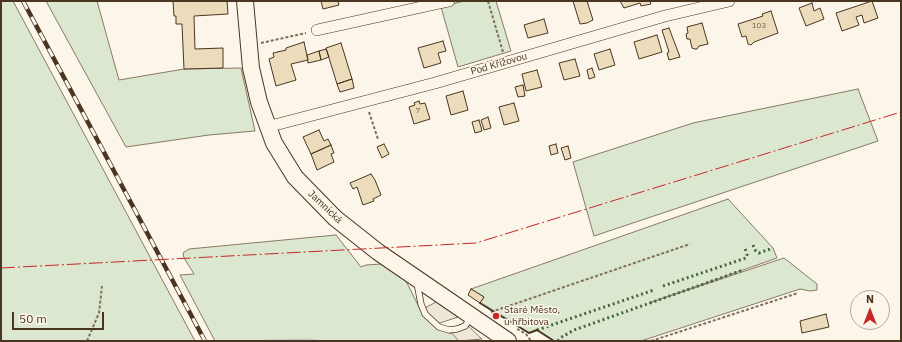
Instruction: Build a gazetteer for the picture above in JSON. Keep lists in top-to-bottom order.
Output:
{
  "streets": {
    "main road": ["Jamnická"],
    "street": ["Pod Křížovou"]
  },
  "crossings": [
    ["Pod Křížovou", "Jamnická"]
  ],
  "places": ["Staré Město, u hřbitova"],
  "house_numbers": ["103", "7"],
  "scale_bar": "50 m",
  "north": "top"
}
